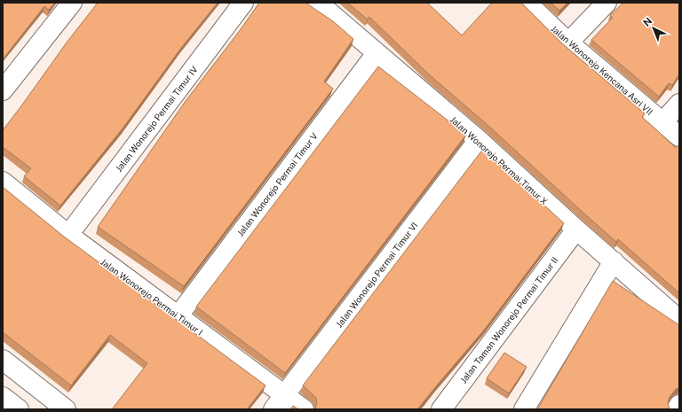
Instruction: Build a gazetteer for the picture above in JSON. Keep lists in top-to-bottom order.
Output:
{
  "streets": {
    "street": [
      "Jalan Wonorejo Kencana Asri VII",
      "Jalan Wonorejo Permai Timur IV",
      "Jalan Wonorejo Permai Timur X",
      "Jalan Wonorejo Permai Timur V",
      "Jalan Wonorejo Permai Timur VI",
      "Jalan Wonorejo Permai Timur I",
      "Jalan Taman Wonorejo Permai Timur II"
    ]
  },
  "crossings": [
    ["Jalan Wonorejo Permai Timur IV", "Jalan Wonorejo Permai Timur I"],
    ["Jalan Wonorejo Permai Timur X", "Jalan Wonorejo Permai Timur V"],
    ["Jalan Wonorejo Permai Timur X", "Jalan Wonorejo Permai Timur VI"],
    ["Jalan Wonorejo Permai Timur X", "Jalan Taman Wonorejo Permai Timur II"],
    ["Jalan Wonorejo Permai Timur V", "Jalan Wonorejo Permai Timur I"],
    ["Jalan Wonorejo Permai Timur VI", "Jalan Wonorejo Permai Timur I"]
  ],
  "north": "top left"
}
